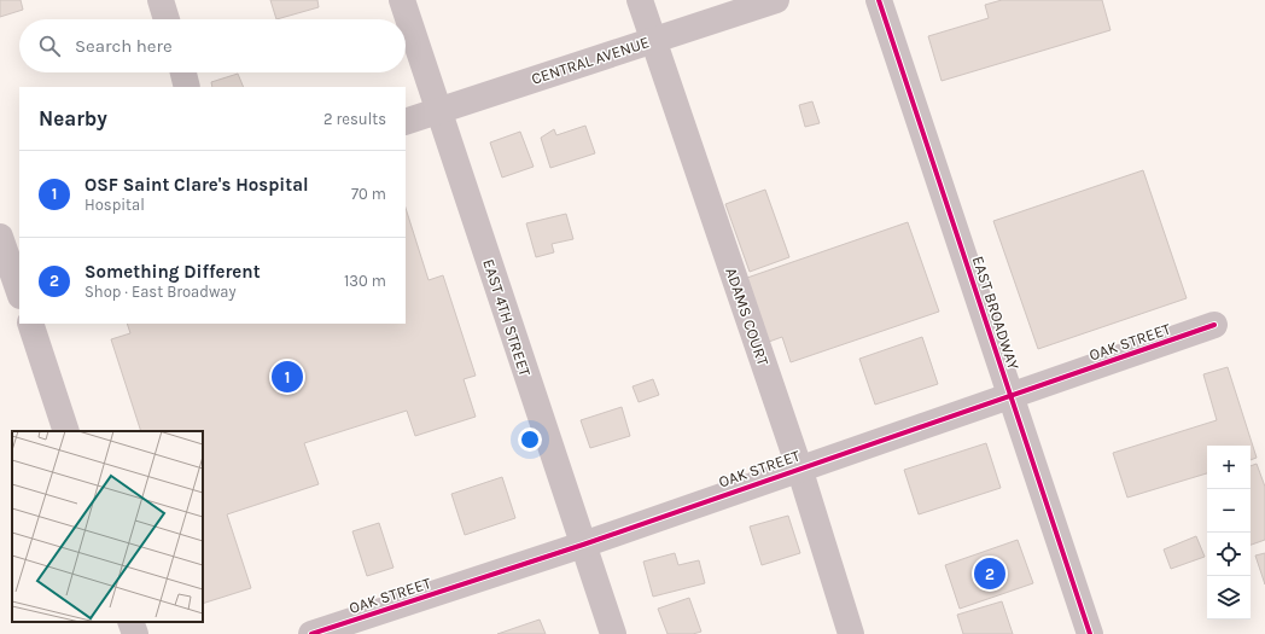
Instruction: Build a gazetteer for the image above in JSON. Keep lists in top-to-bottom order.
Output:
{
  "streets": {
    "street": [
      "CENTRAL AVENUE",
      "EAST BROADWAY",
      "ADAMS COURT",
      "EAST 4TH STREET",
      "OAK STREET"
    ]
  },
  "crossings": [
    ["CENTRAL AVENUE", "ADAMS COURT"],
    ["CENTRAL AVENUE", "EAST 4TH STREET"],
    ["EAST BROADWAY", "OAK STREET"],
    ["ADAMS COURT", "OAK STREET"],
    ["EAST 4TH STREET", "OAK STREET"]
  ],
  "page": {
    "search": "Search here",
    "heading": ["Nearby", "2 results"],
    "list": [
      {
        "mark": "1",
        "name": "OSF Saint Clare's Hospital",
        "note": "Hospital",
        "value": "70 m"
      },
      {
        "mark": "2",
        "name": "Something Different",
        "note": "Shop · East Broadway",
        "value": "130 m"
      }
    ],
    "pins": ["1", "2"],
    "map_buttons": ["+", "−"]
  }
}
